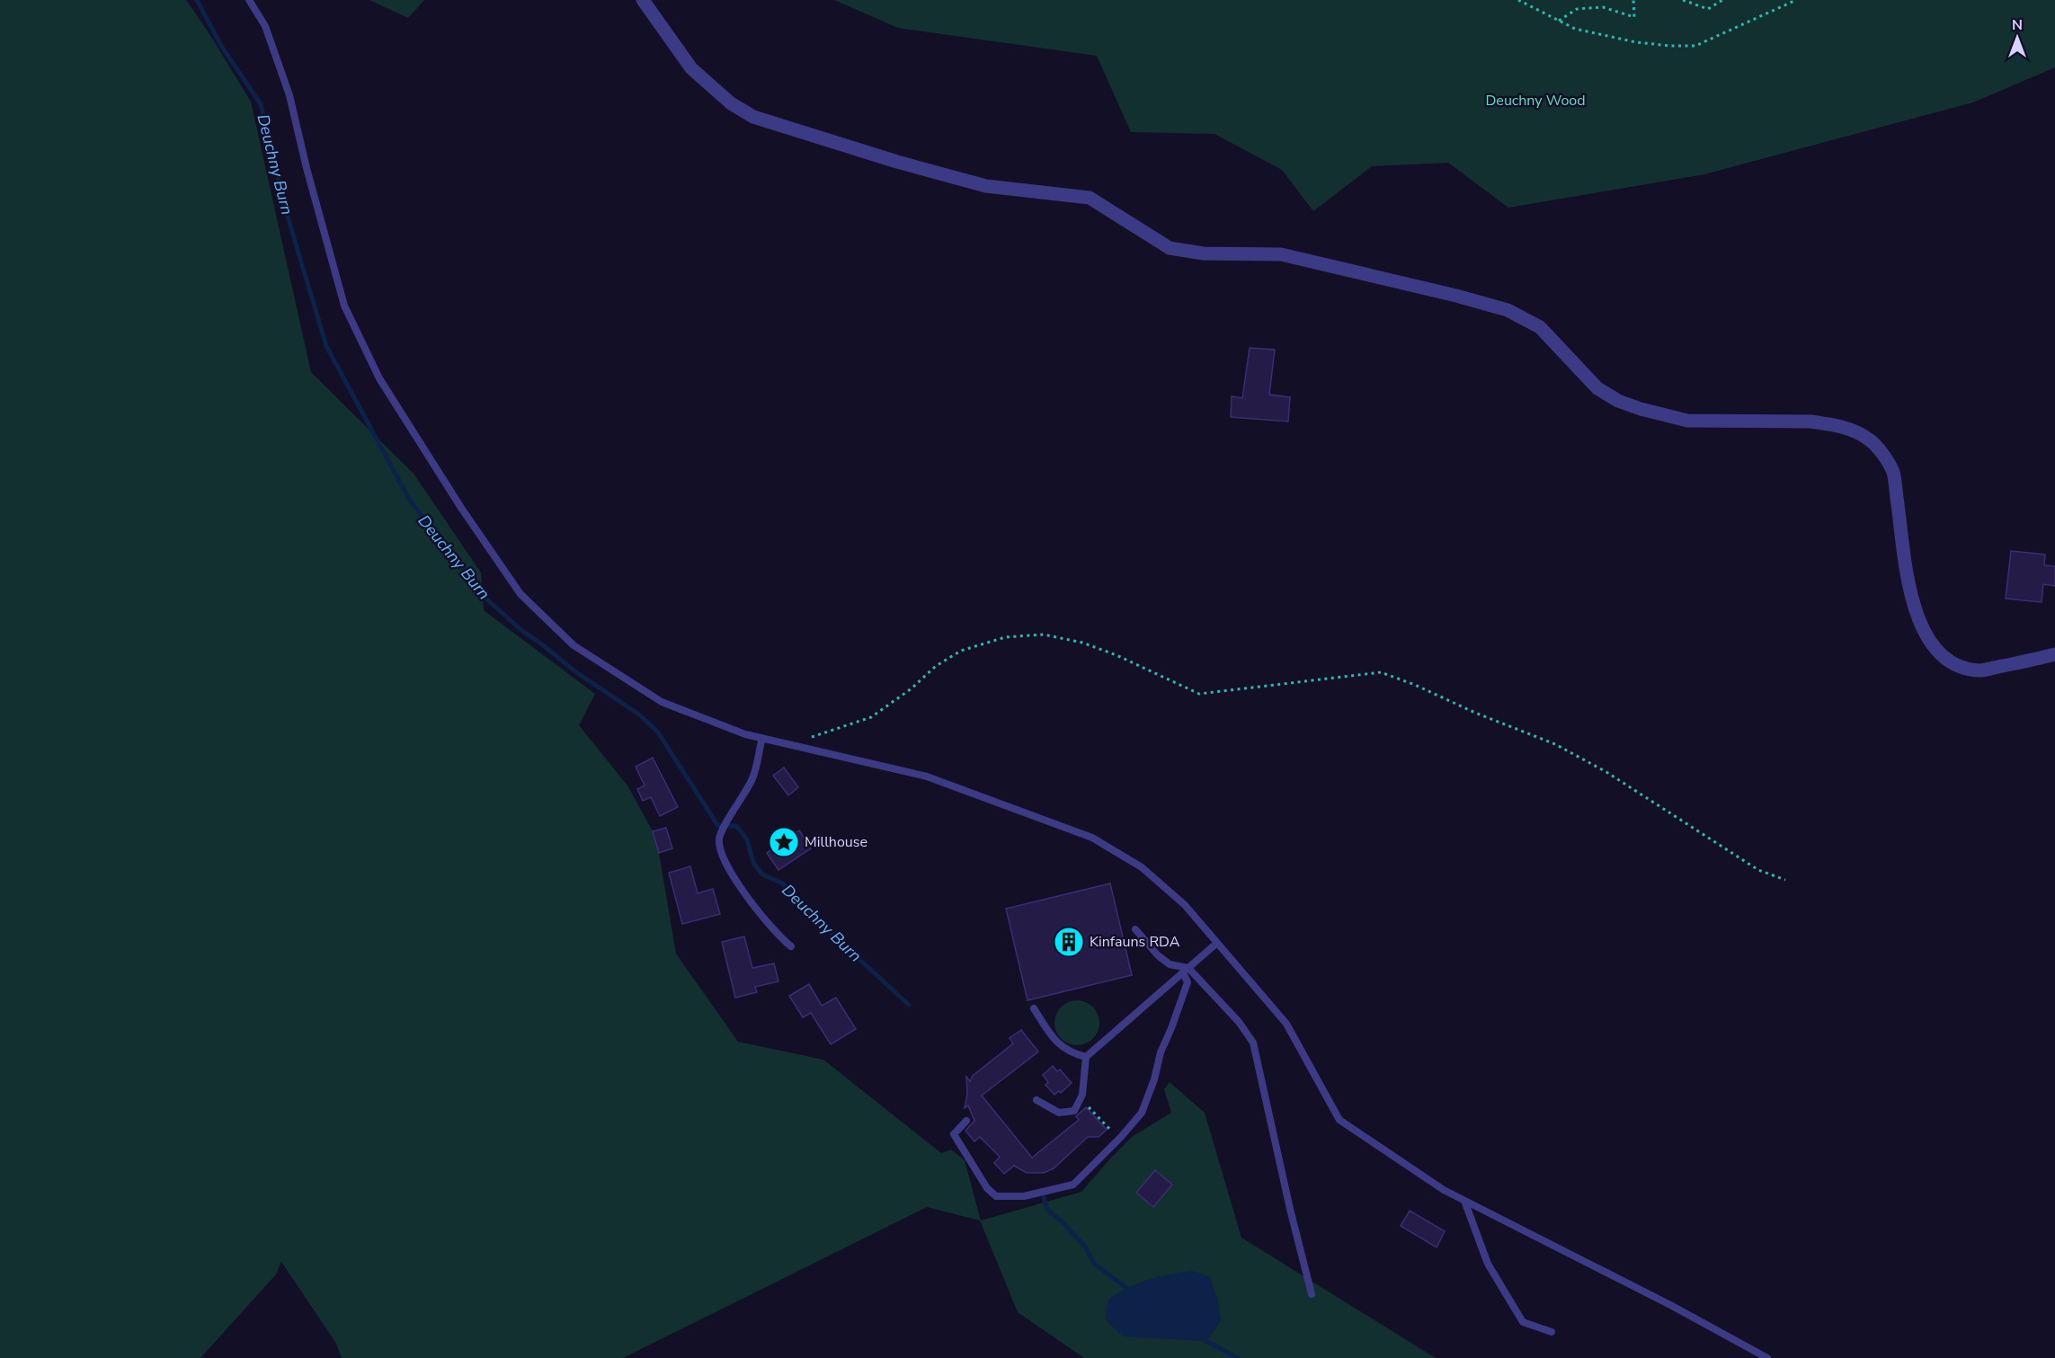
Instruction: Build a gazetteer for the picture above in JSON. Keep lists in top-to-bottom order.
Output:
{
  "water": ["Deuchny Burn"],
  "parks": ["Deuchny Wood"],
  "places": {
    "place": ["Millhouse"],
    "building": ["Kinfauns RDA"]
  },
  "north": "top"
}
